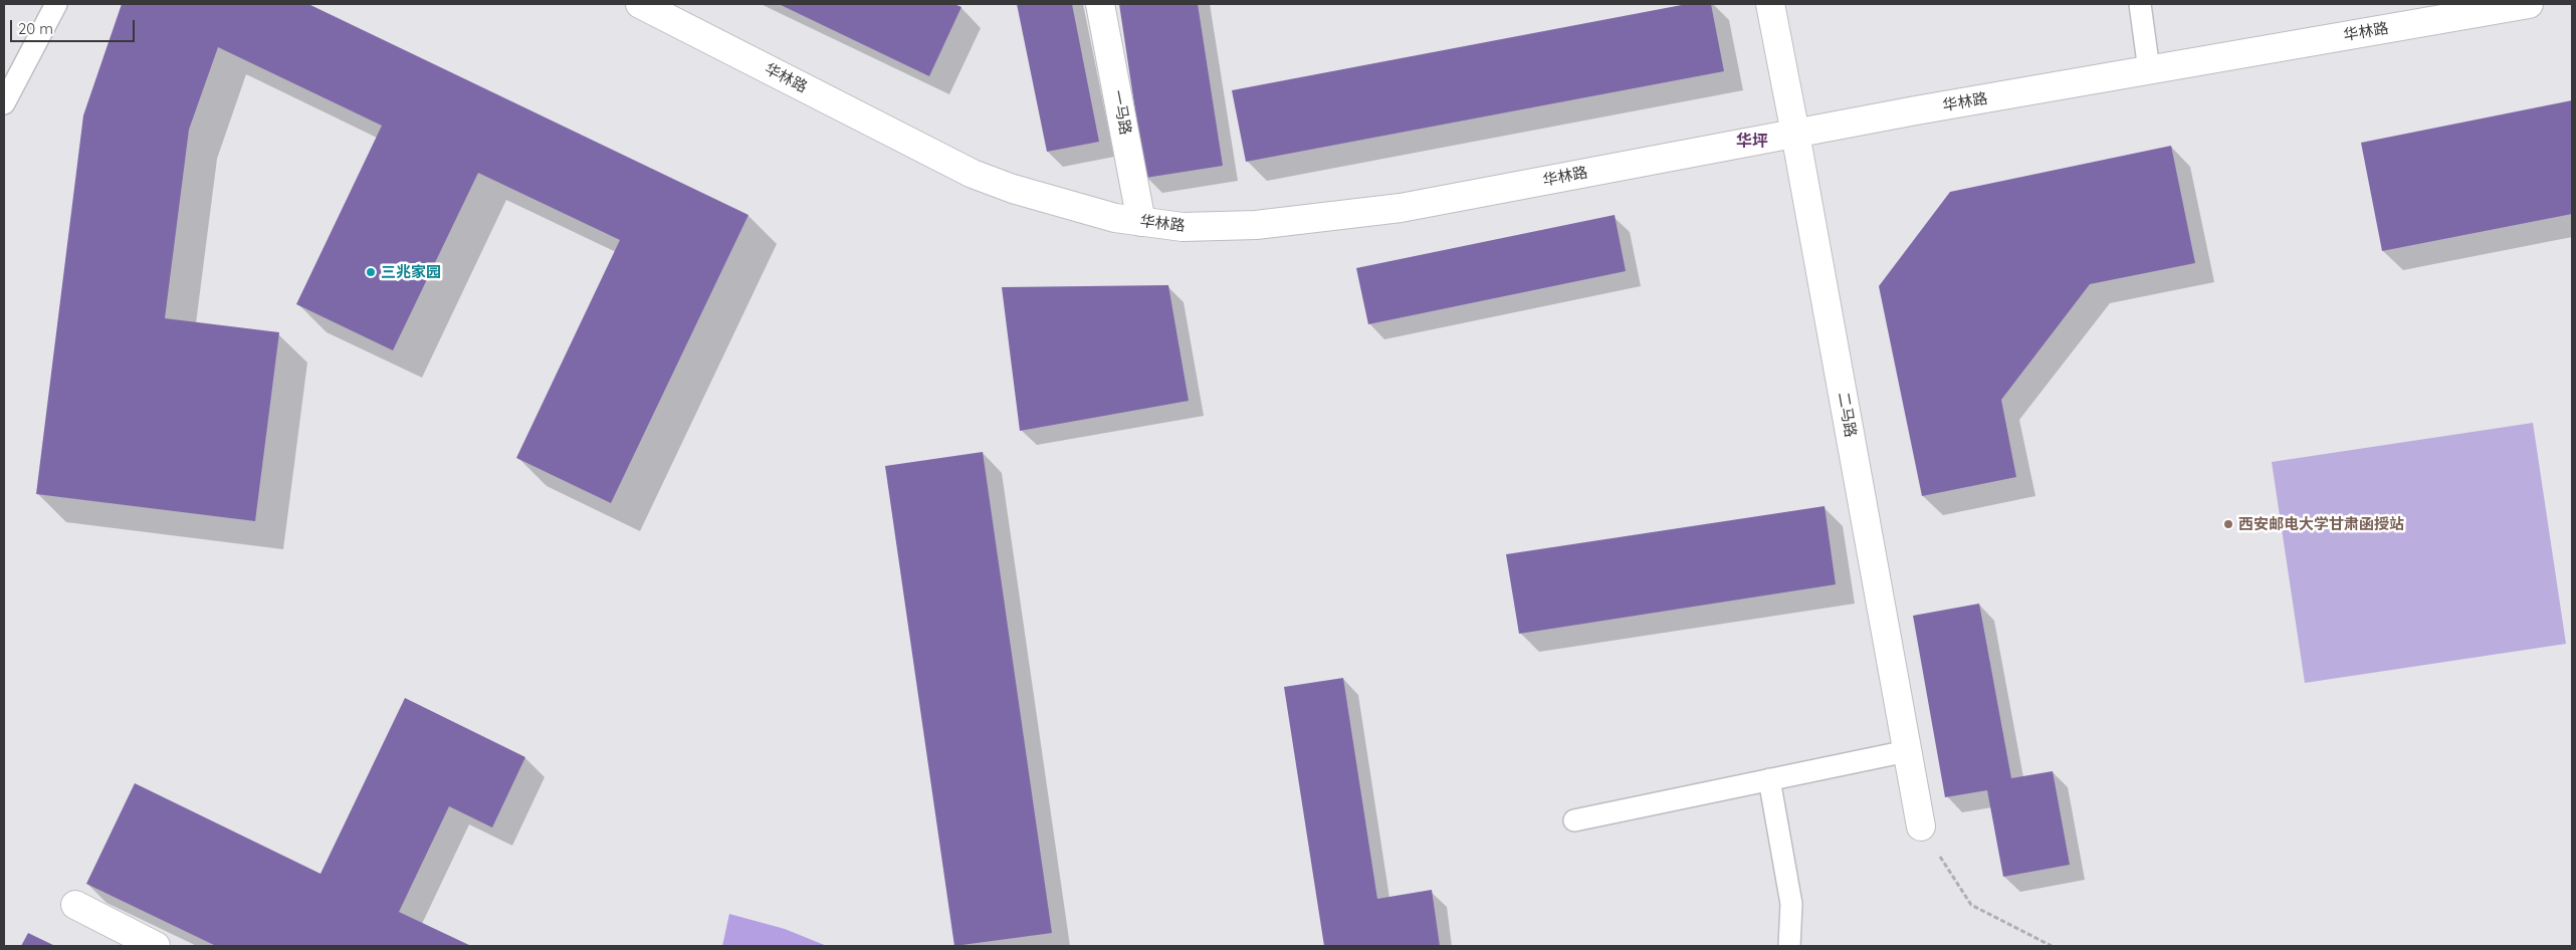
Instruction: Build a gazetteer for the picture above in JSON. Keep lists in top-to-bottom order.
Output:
{
  "streets": {
    "street": ["华林路", "一马路", "二马路"]
  },
  "crossings": [
    ["华林路", "一马路"],
    ["华林路", "二马路"]
  ],
  "districts": ["华坪"],
  "places": ["三兆家园", "西安邮电大学甘肃函授站"],
  "scale_bar": "20 m"
}
